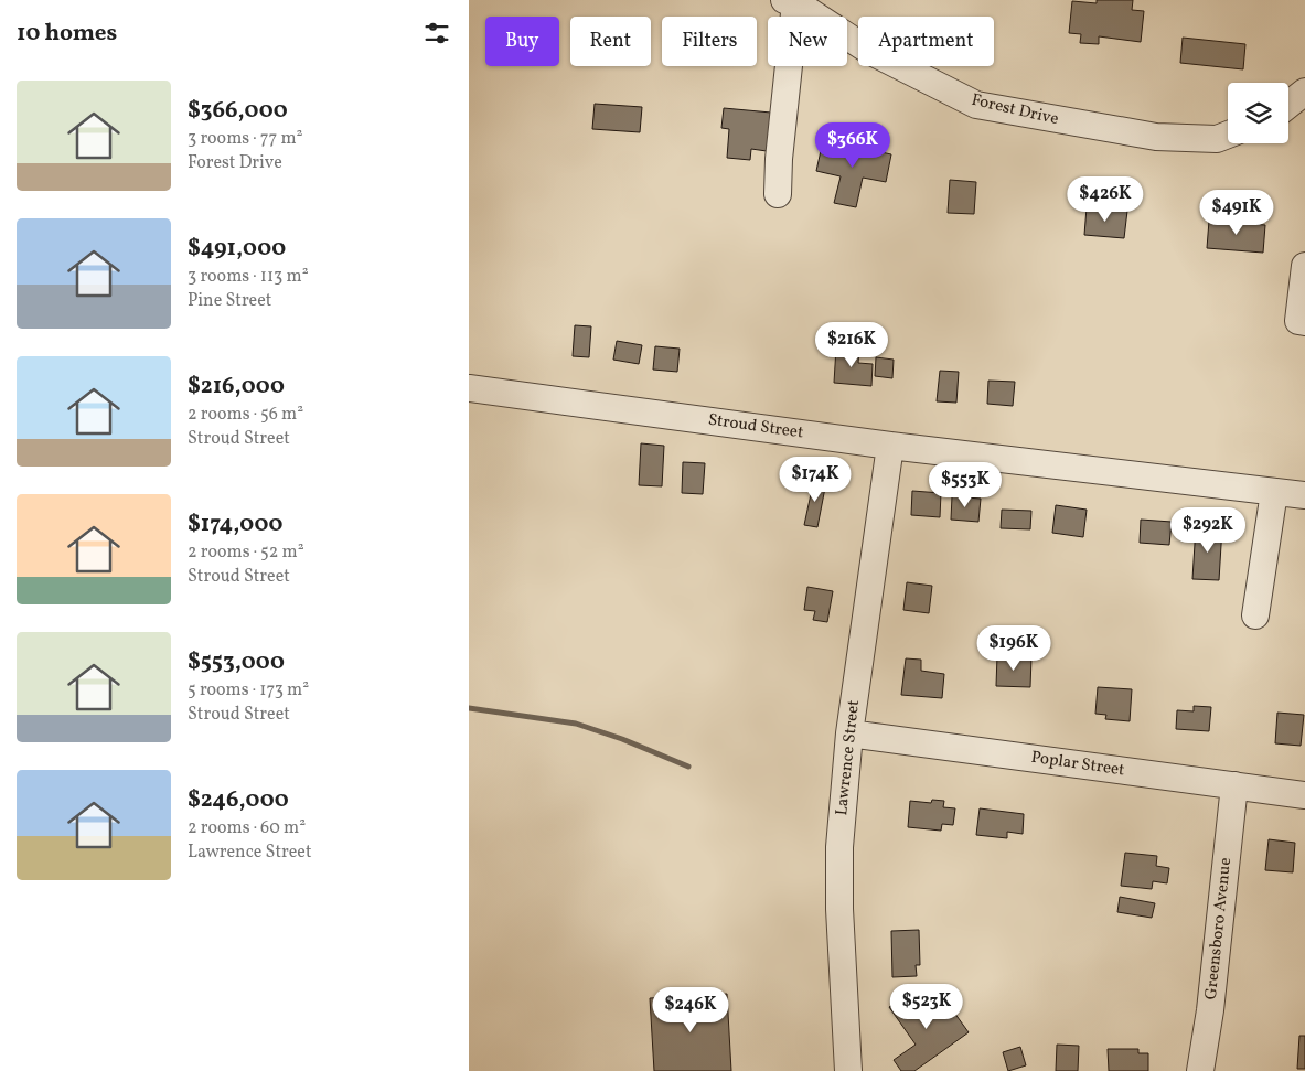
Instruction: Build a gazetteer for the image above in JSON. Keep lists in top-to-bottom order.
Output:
{
  "streets": {
    "street": [
      "Forest Drive",
      "Stroud Street",
      "Lawrence Street",
      "Poplar Street",
      "Greensboro Avenue"
    ]
  },
  "crossings": [
    ["Stroud Street", "Lawrence Street"],
    ["Lawrence Street", "Poplar Street"],
    ["Poplar Street", "Greensboro Avenue"]
  ],
  "page": {
    "heading": "10 homes",
    "chip": [
      "Buy",
      "Rent",
      "Filters",
      "New",
      "Apartment"
    ],
    "list": [
      {
        "name": "$366,000",
        "note": "3 rooms · 77 m² · Forest Drive"
      },
      {
        "name": "$491,000",
        "note": "3 rooms · 113 m² · Pine Street"
      },
      {
        "name": "$216,000",
        "note": "2 rooms · 56 m² · Stroud Street"
      },
      {
        "name": "$174,000",
        "note": "2 rooms · 52 m² · Stroud Street"
      },
      {
        "name": "$553,000",
        "note": "5 rooms · 173 m² · Stroud Street"
      },
      {
        "name": "$246,000",
        "note": "2 rooms · 60 m² · Lawrence Street"
      }
    ],
    "price": [
      "$366K",
      "$426K",
      "$491K",
      "$216K",
      "$174K",
      "$553K",
      "$292K",
      "$196K",
      "$523K",
      "$246K"
    ]
  }
}
